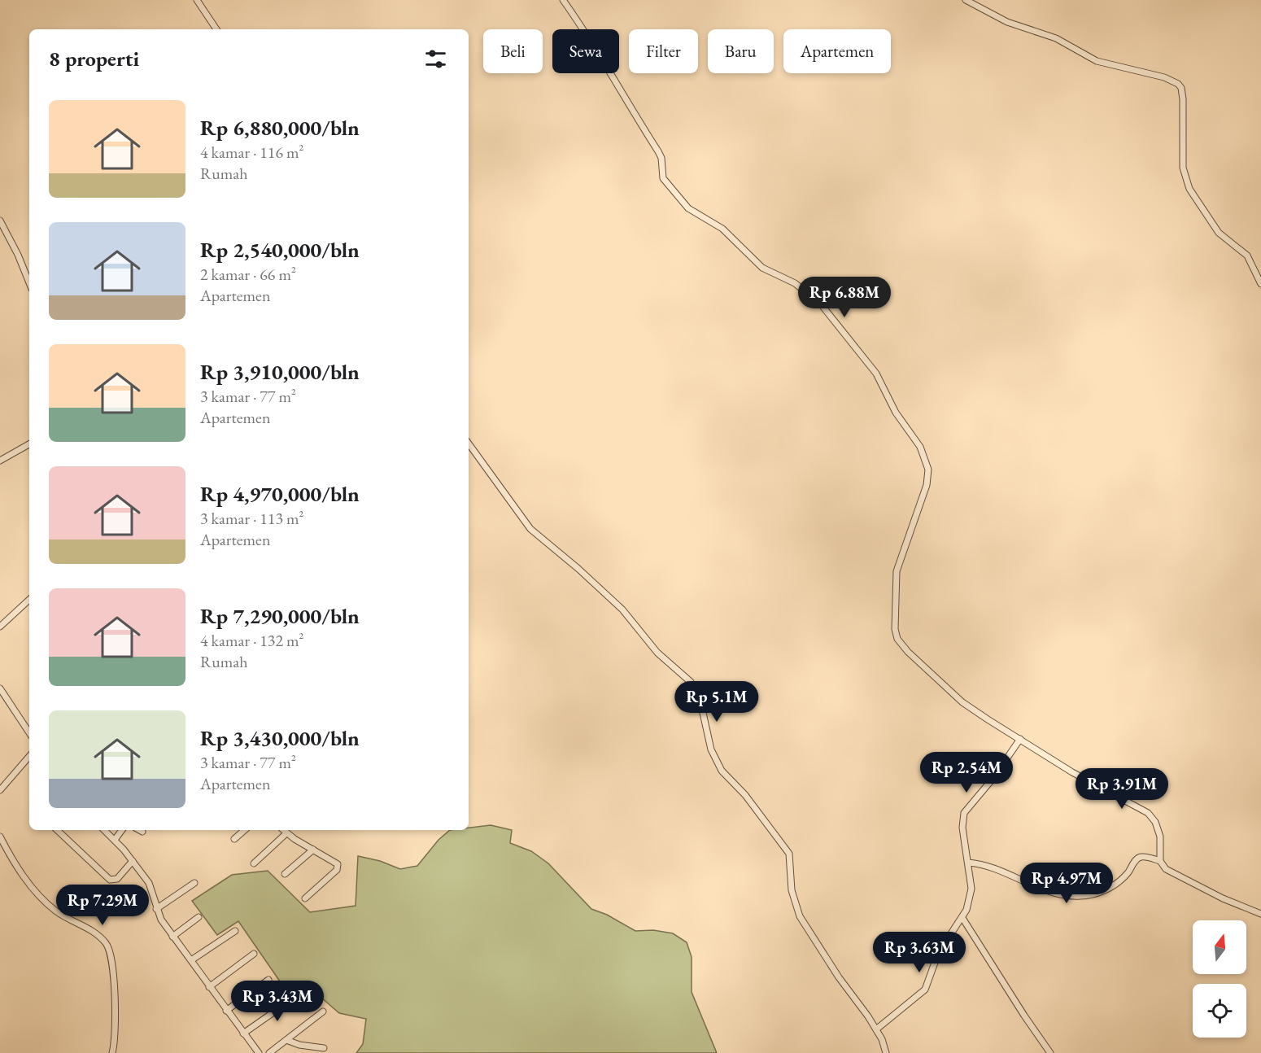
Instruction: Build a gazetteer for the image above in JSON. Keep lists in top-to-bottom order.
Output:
{
  "north": "top",
  "page": {
    "chip": [
      "Beli",
      "Sewa",
      "Filter",
      "Baru",
      "Apartemen"
    ],
    "heading": "8 properti",
    "list": [
      {
        "name": "Rp 6,880,000/bln",
        "note": "4 kamar · 116 m² · Rumah"
      },
      {
        "name": "Rp 2,540,000/bln",
        "note": "2 kamar · 66 m² · Apartemen"
      },
      {
        "name": "Rp 3,910,000/bln",
        "note": "3 kamar · 77 m² · Apartemen"
      },
      {
        "name": "Rp 4,970,000/bln",
        "note": "3 kamar · 113 m² · Apartemen"
      },
      {
        "name": "Rp 7,290,000/bln",
        "note": "4 kamar · 132 m² · Rumah"
      },
      {
        "name": "Rp 3,430,000/bln",
        "note": "3 kamar · 77 m² · Apartemen"
      }
    ],
    "price": [
      "Rp 6.88M",
      "Rp 5.1M",
      "Rp 2.54M",
      "Rp 3.91M",
      "Rp 4.97M",
      "Rp 7.29M",
      "Rp 3.63M",
      "Rp 3.43M"
    ]
  }
}
